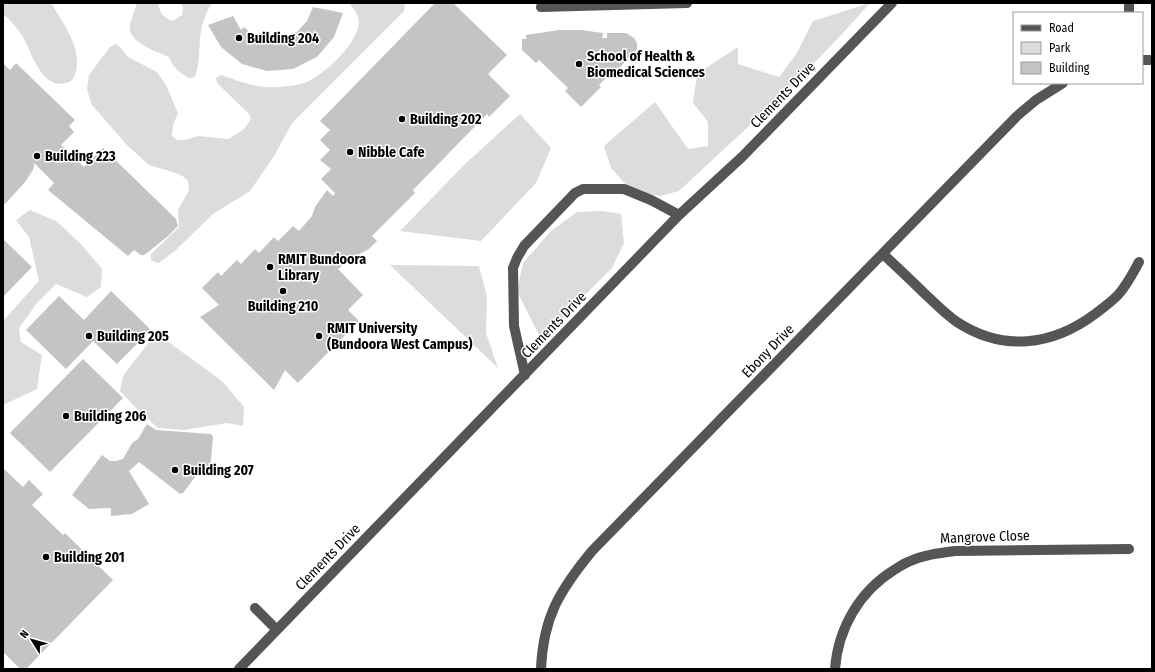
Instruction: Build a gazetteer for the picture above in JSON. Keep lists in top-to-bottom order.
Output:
{
  "streets": {
    "street": ["Clements Drive", "Ebony Drive", "Mangrove Close"]
  },
  "places": [
    "Building 204",
    "School of Health & Biomedical Sciences",
    "Building 202",
    "Nibble Cafe",
    "Building 223",
    "RMIT Bundoora Library",
    "Building 210",
    "Building 205",
    "RMIT University (Bundoora West Campus)",
    "Building 206",
    "Building 207",
    "Building 201"
  ],
  "legend": ["Road", "Park", "Building"],
  "north": "top left"
}
